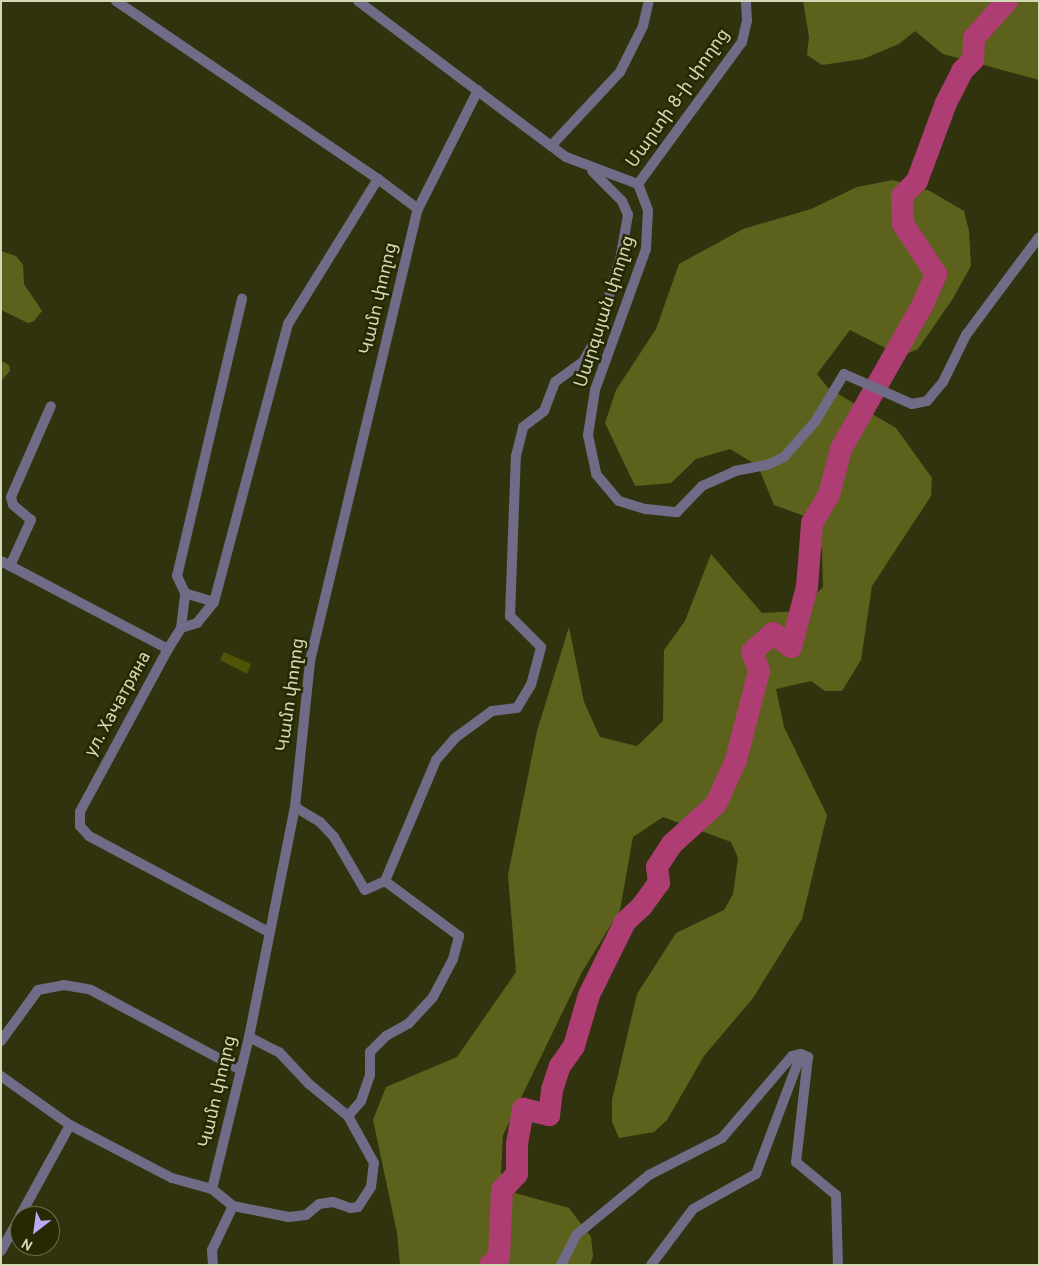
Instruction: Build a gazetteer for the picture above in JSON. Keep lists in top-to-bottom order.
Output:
{
  "streets": {
    "street": [
      "Մարտի 8-ի փողոց",
      "Կամո փողոց",
      "Սարգսյան փողոց",
      "ул. Хачатряна"
    ]
  },
  "crossings": [
    ["Մարտի 8-ի փողոց", "Սարգսյան փողոց"],
    ["Կամո փողոց", "ул. Хачатряна"]
  ],
  "north": "bottom left"
}
